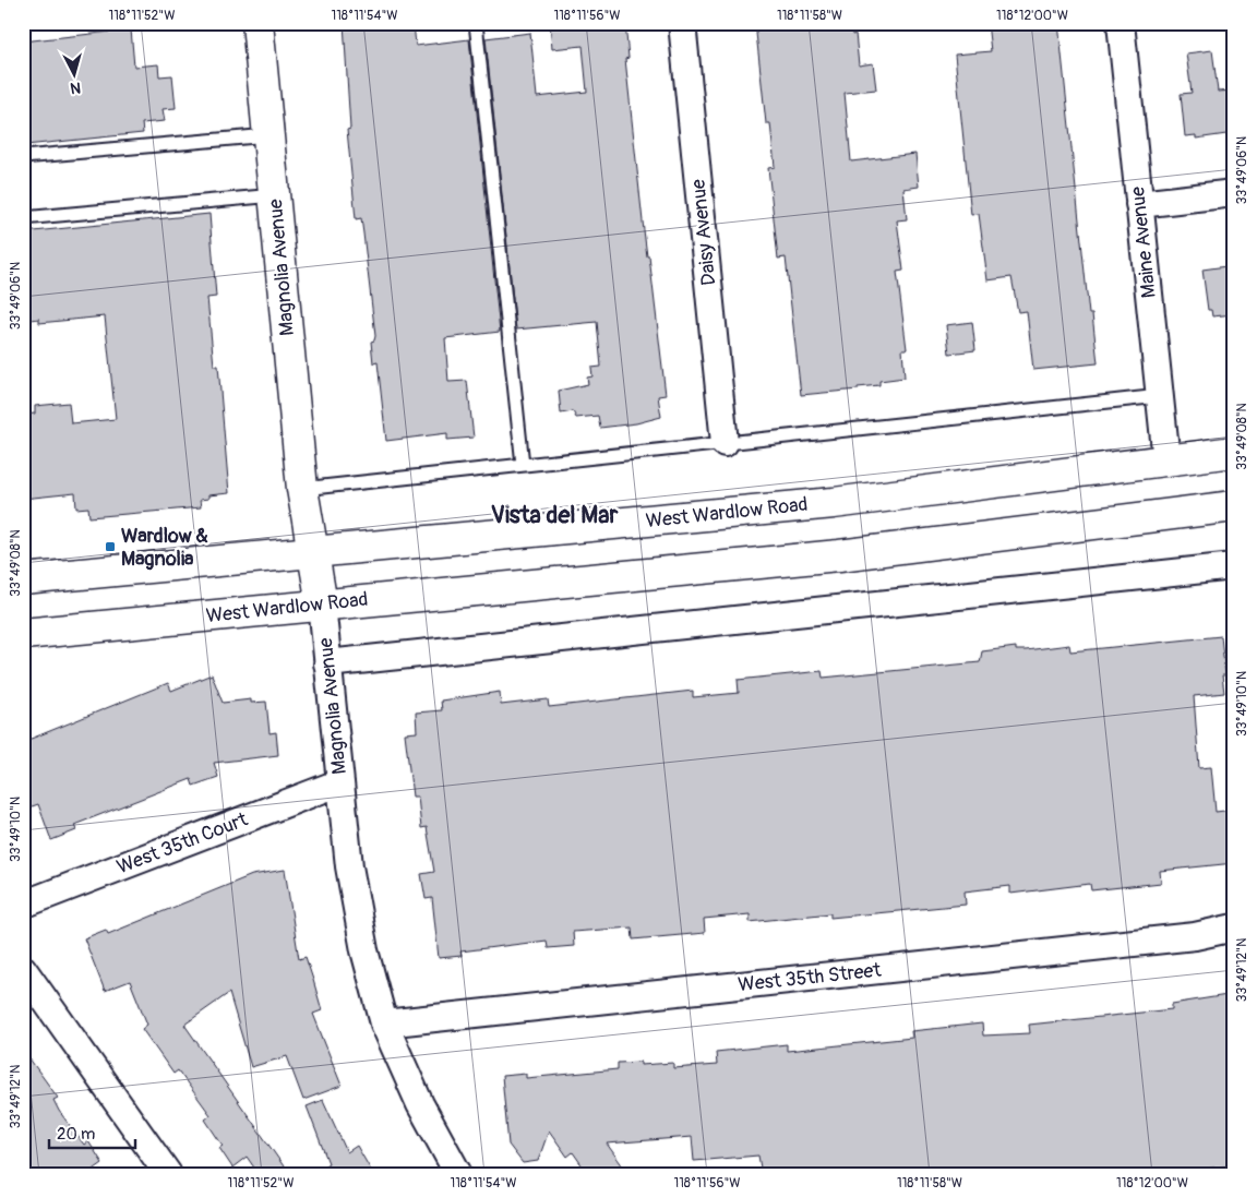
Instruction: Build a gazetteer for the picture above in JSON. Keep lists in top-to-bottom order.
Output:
{
  "streets": {
    "main road": ["Magnolia Avenue", "West Wardlow Road"],
    "street": [
      "Daisy Avenue",
      "Maine Avenue",
      "West 35th Court",
      "West 35th Street"
    ]
  },
  "crossings": [
    ["Maine Avenue", "West Wardlow Road"],
    ["Magnolia Avenue", "West Wardlow Road"],
    ["Magnolia Avenue", "West 35th Court"],
    ["Magnolia Avenue", "West 35th Street"]
  ],
  "districts": ["Vista del Mar"],
  "places": {
    "transit": ["Wardlow & Magnolia"]
  },
  "scale_bar": "20 m",
  "north": "bottom",
  "coordinates": [
    "118°11'52\"W",
    "118°11'54\"W",
    "118°11'56\"W",
    "118°11'58\"W",
    "118°12'00\"W",
    "33°49'06\"N",
    "33°49'08\"N",
    "33°49'10\"N",
    "33°49'12\"N"
  ]
}
